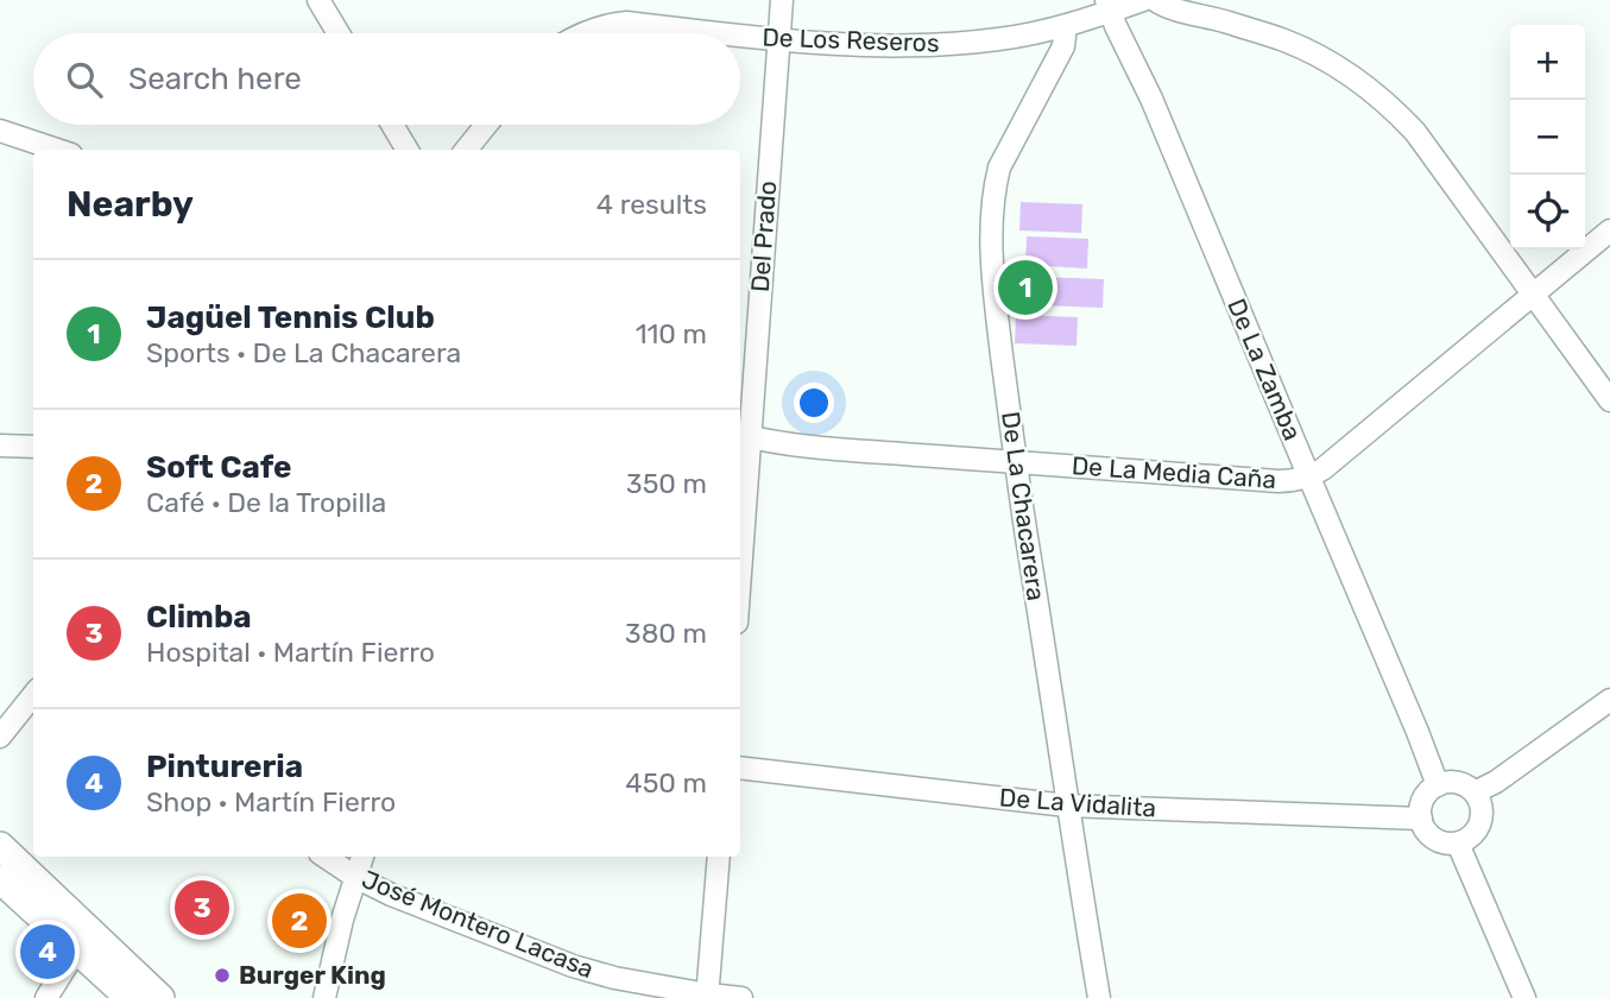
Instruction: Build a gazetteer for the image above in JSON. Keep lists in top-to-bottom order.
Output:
{
  "streets": {
    "street": [
      "De Los Reseros",
      "Del Prado",
      "De La Zamba",
      "De La Media Caña",
      "De La Chacarera",
      "De La Vidalita",
      "José Montero Lacasa"
    ]
  },
  "crossings": [
    ["De Los Reseros", "Del Prado"],
    ["De Los Reseros", "De La Zamba"],
    ["De Los Reseros", "De La Chacarera"],
    ["Del Prado", "De La Media Caña"],
    ["De La Zamba", "De La Media Caña"],
    ["De La Zamba", "De La Vidalita"],
    ["De La Media Caña", "De La Chacarera"],
    ["De La Chacarera", "De La Vidalita"]
  ],
  "places": ["Burger King"],
  "page": {
    "map_buttons": ["+", "−"],
    "search": "Search here",
    "heading": ["Nearby", "4 results"],
    "pins": [
      "1",
      "3",
      "2",
      "4"
    ],
    "list": [
      {
        "mark": "1",
        "name": "Jagüel Tennis Club",
        "note": "Sports · De La Chacarera",
        "value": "110 m"
      },
      {
        "mark": "2",
        "name": "Soft Cafe",
        "note": "Café · De la Tropilla",
        "value": "350 m"
      },
      {
        "mark": "3",
        "name": "Climba",
        "note": "Hospital · Martín Fierro",
        "value": "380 m"
      },
      {
        "mark": "4",
        "name": "Pintureria",
        "note": "Shop · Martín Fierro",
        "value": "450 m"
      }
    ]
  }
}
